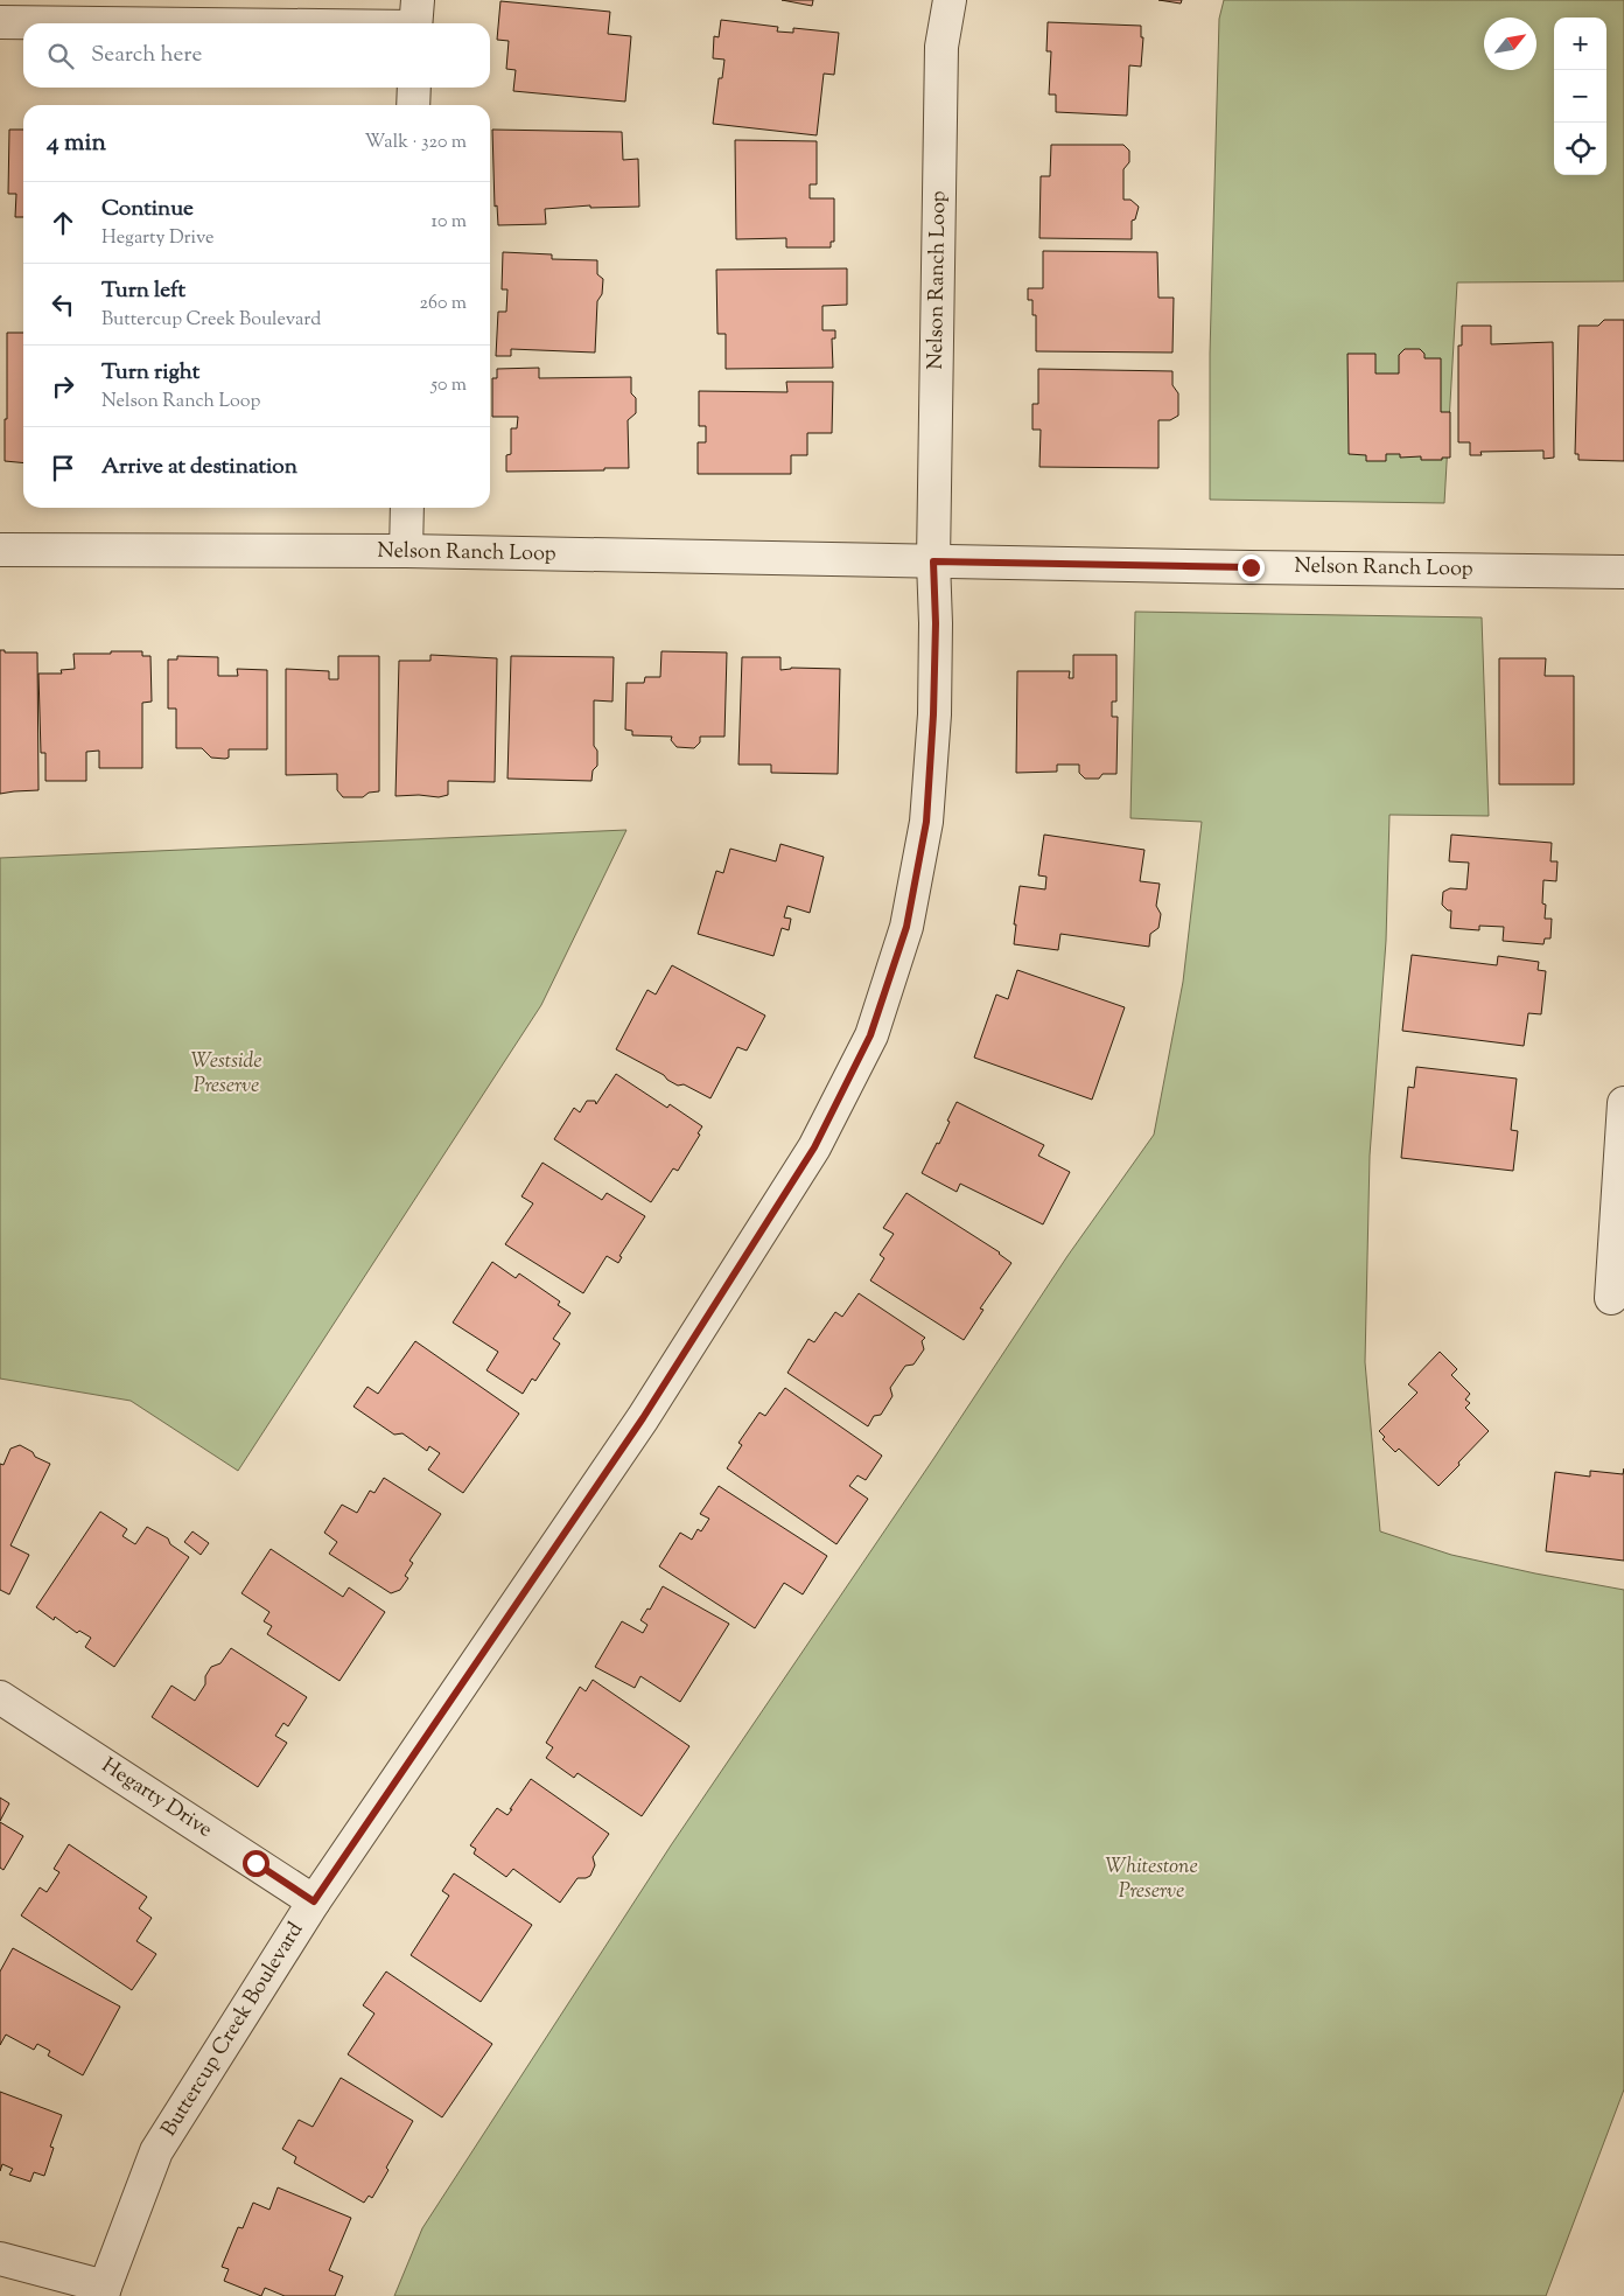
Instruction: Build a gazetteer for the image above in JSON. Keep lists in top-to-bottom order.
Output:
{
  "streets": {
    "street": ["Nelson Ranch Loop", "Hegarty Drive", "Buttercup Creek Boulevard"]
  },
  "crossings": [
    ["Nelson Ranch Loop", "Buttercup Creek Boulevard"],
    ["Hegarty Drive", "Buttercup Creek Boulevard"]
  ],
  "parks": ["Westside Preserve", "Whitestone Preserve"],
  "north": "top right",
  "page": {
    "map_buttons": ["+", "−"],
    "search": "Search here",
    "heading": ["4 min", "Walk · 320 m"],
    "list": [
      ["Continue", "Hegarty Drive", "10 m"],
      ["Turn left", "Buttercup Creek Boulevard", "260 m"],
      ["Turn right", "Nelson Ranch Loop", "50 m"],
      "Arrive at destination"
    ]
  }
}
